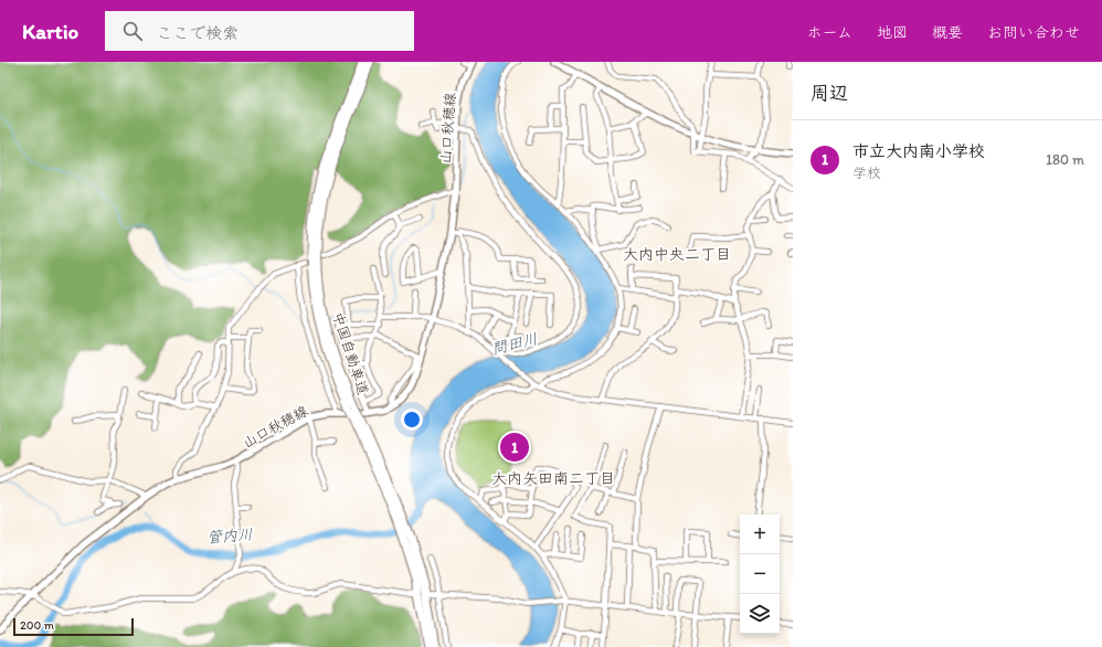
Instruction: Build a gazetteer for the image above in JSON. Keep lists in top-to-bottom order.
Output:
{
  "streets": {
    "highway": ["中国自動車道"],
    "main road": ["山口秋穂線"]
  },
  "districts": ["大内中央二丁目", "大内矢田南二丁目"],
  "water": ["問田川", "管内川"],
  "scale_bar": "200 m",
  "page": {
    "header": "Kartio",
    "search": "ここで検索",
    "nav": [
      "ホーム",
      "地図",
      "概要",
      "お問い合わせ"
    ],
    "heading": "周辺",
    "list": [
      {
        "mark": "1",
        "name": "市立大内南小学校",
        "note": "学校",
        "value": "180 m"
      }
    ],
    "pins": "1",
    "map_buttons": ["+", "−"],
    "scale": "200 m"
  }
}
